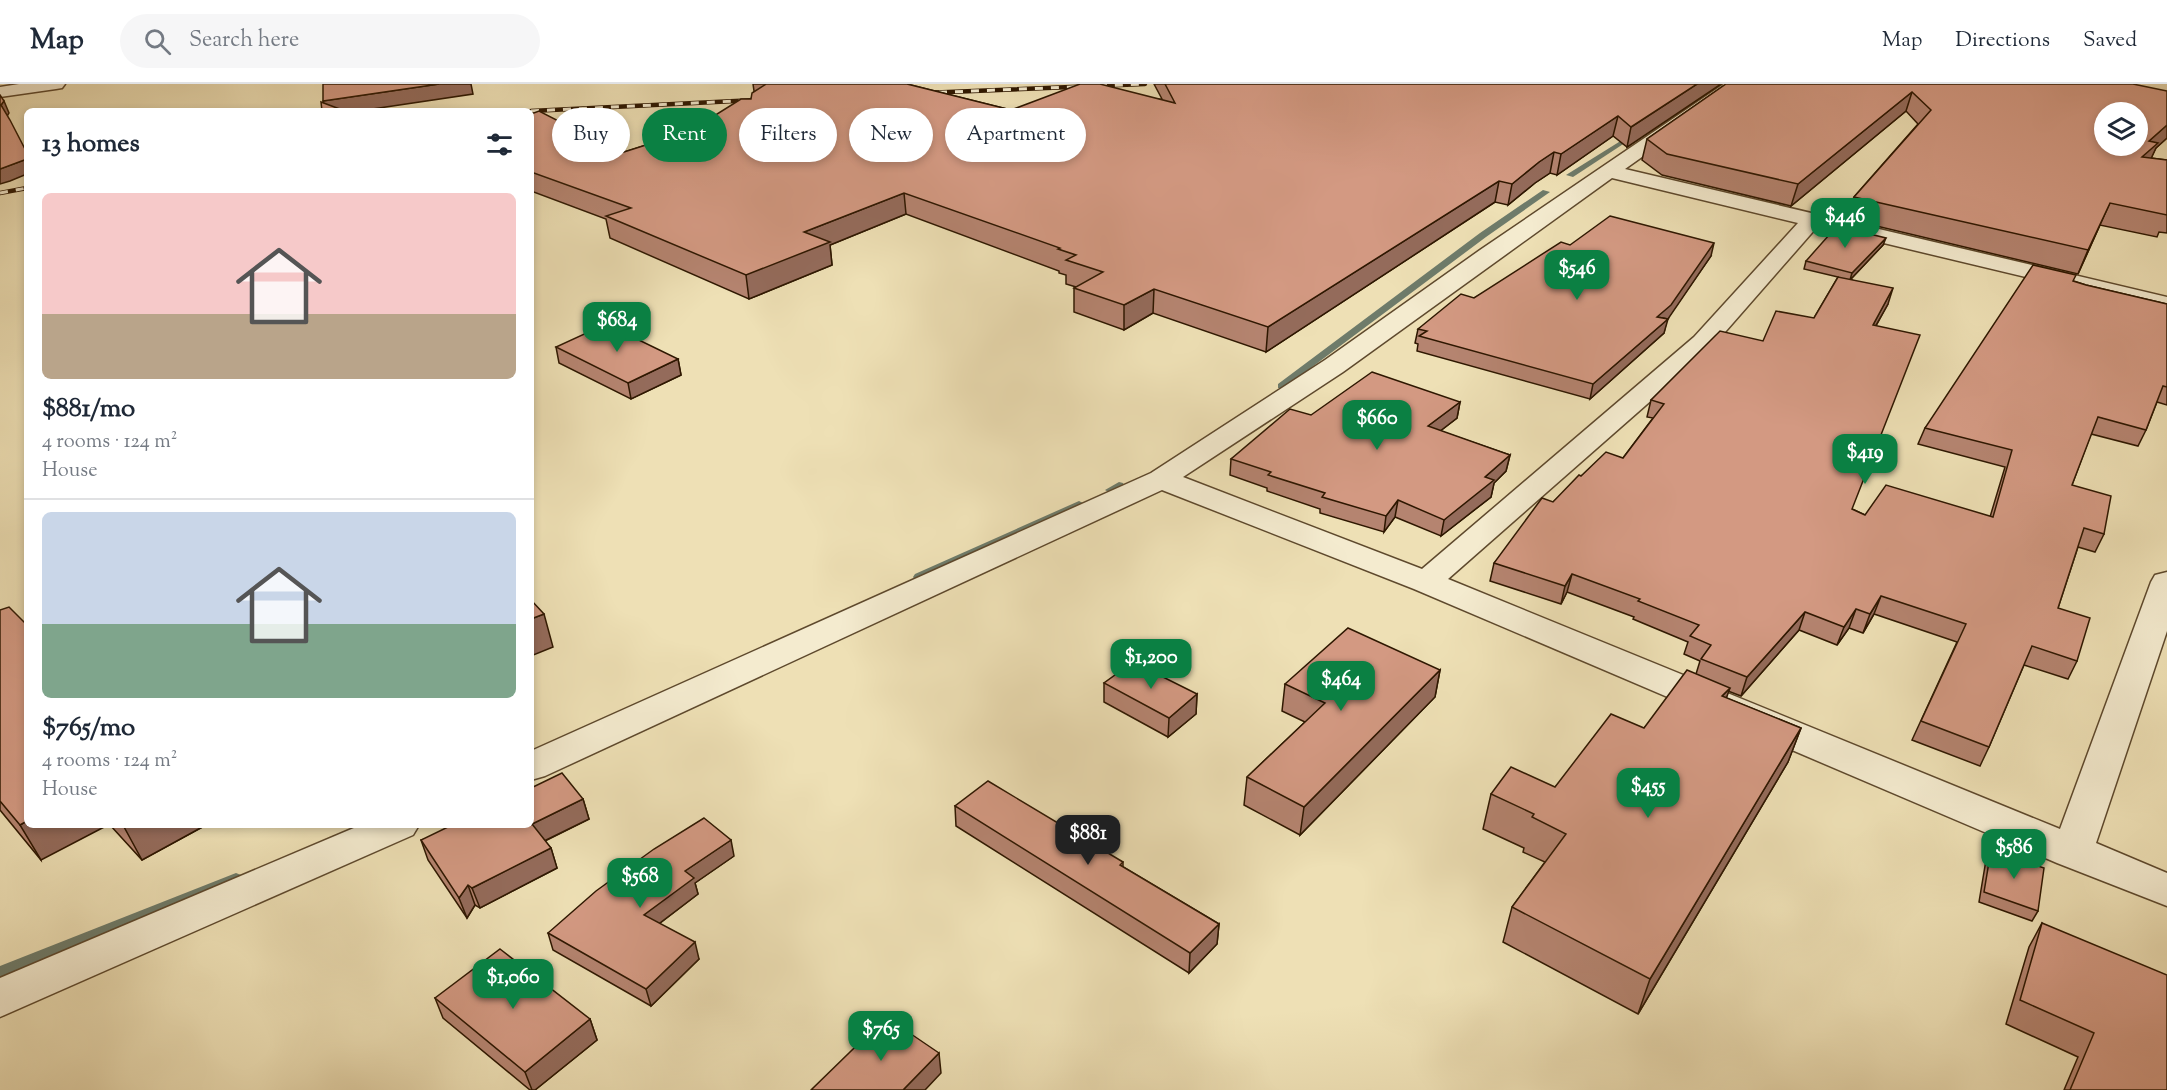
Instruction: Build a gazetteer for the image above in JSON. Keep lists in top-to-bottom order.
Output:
{
  "page": {
    "header": "Map",
    "search": "Search here",
    "nav": ["Map", "Directions", "Saved"],
    "chip": [
      "Buy",
      "Rent",
      "Filters",
      "New",
      "Apartment"
    ],
    "heading": "13 homes",
    "list": [
      {
        "name": "$881/mo",
        "note": "4 rooms · 124 m² · House"
      },
      {
        "name": "$765/mo",
        "note": "4 rooms · 124 m² · House"
      }
    ],
    "price": [
      "$446",
      "$546",
      "$684",
      "$660",
      "$419",
      "$1,200",
      "$464",
      "$455",
      "$881",
      "$586",
      "$568",
      "$1,060",
      "$765"
    ]
  }
}
